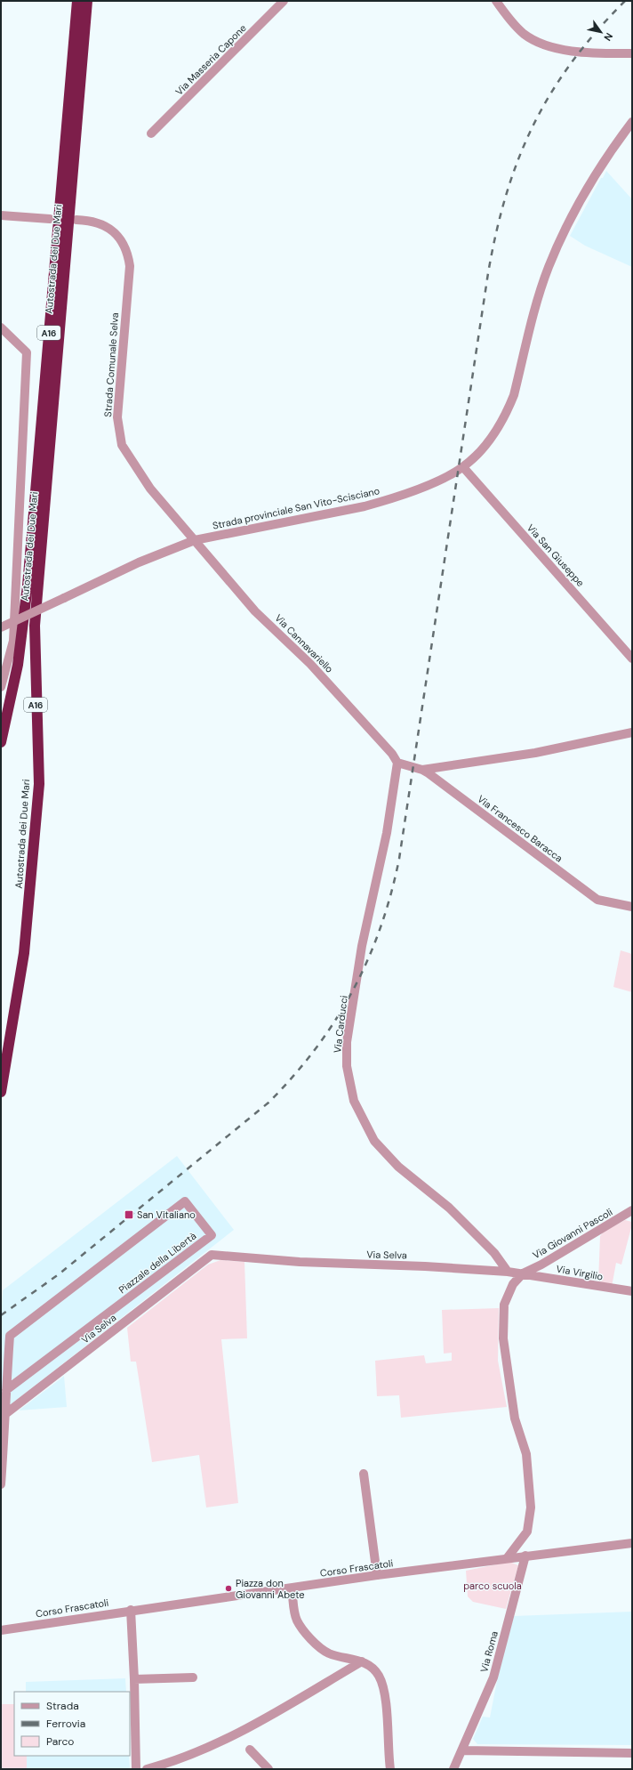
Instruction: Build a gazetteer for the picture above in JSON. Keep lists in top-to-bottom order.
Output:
{
  "streets": {
    "highway": ["Autostrada dei Due Mari", "A16"],
    "street": [
      "Via Masseria Capone",
      "Strada Comunale Selva",
      "Strada provinciale San Vito-Scisciano",
      "Via San Giuseppe",
      "Via Cannavariello",
      "Via Francesco Baracca",
      "Via Carducci",
      "Via Giovanni Pascoli",
      "Via Selva",
      "Piazzale della Libertà",
      "Via Virgilio",
      "Corso Frascatoli",
      "Via Roma"
    ]
  },
  "crossings": [
    ["Strada Comunale Selva", "Strada provinciale San Vito-Scisciano"],
    ["Strada Comunale Selva", "Via Cannavariello"],
    ["Strada provinciale San Vito-Scisciano", "Via San Giuseppe"],
    ["Strada provinciale San Vito-Scisciano", "Via Cannavariello"],
    ["Via Cannavariello", "Via Francesco Baracca"],
    ["Via Cannavariello", "Via Carducci"],
    ["Via Francesco Baracca", "Via Carducci"],
    ["Via Carducci", "Via Selva"],
    ["Via Giovanni Pascoli", "Via Selva"],
    ["Via Giovanni Pascoli", "Via Virgilio"],
    ["Via Selva", "Via Virgilio"],
    ["Corso Frascatoli", "Via Roma"]
  ],
  "parks": ["parco scuola"],
  "places": {
    "transit": ["San Vitaliano"],
    "other": ["Piazza don Giovanni Abete"]
  },
  "legend": ["Strada", "Ferrovia", "Parco"],
  "north": "bottom right"
}
